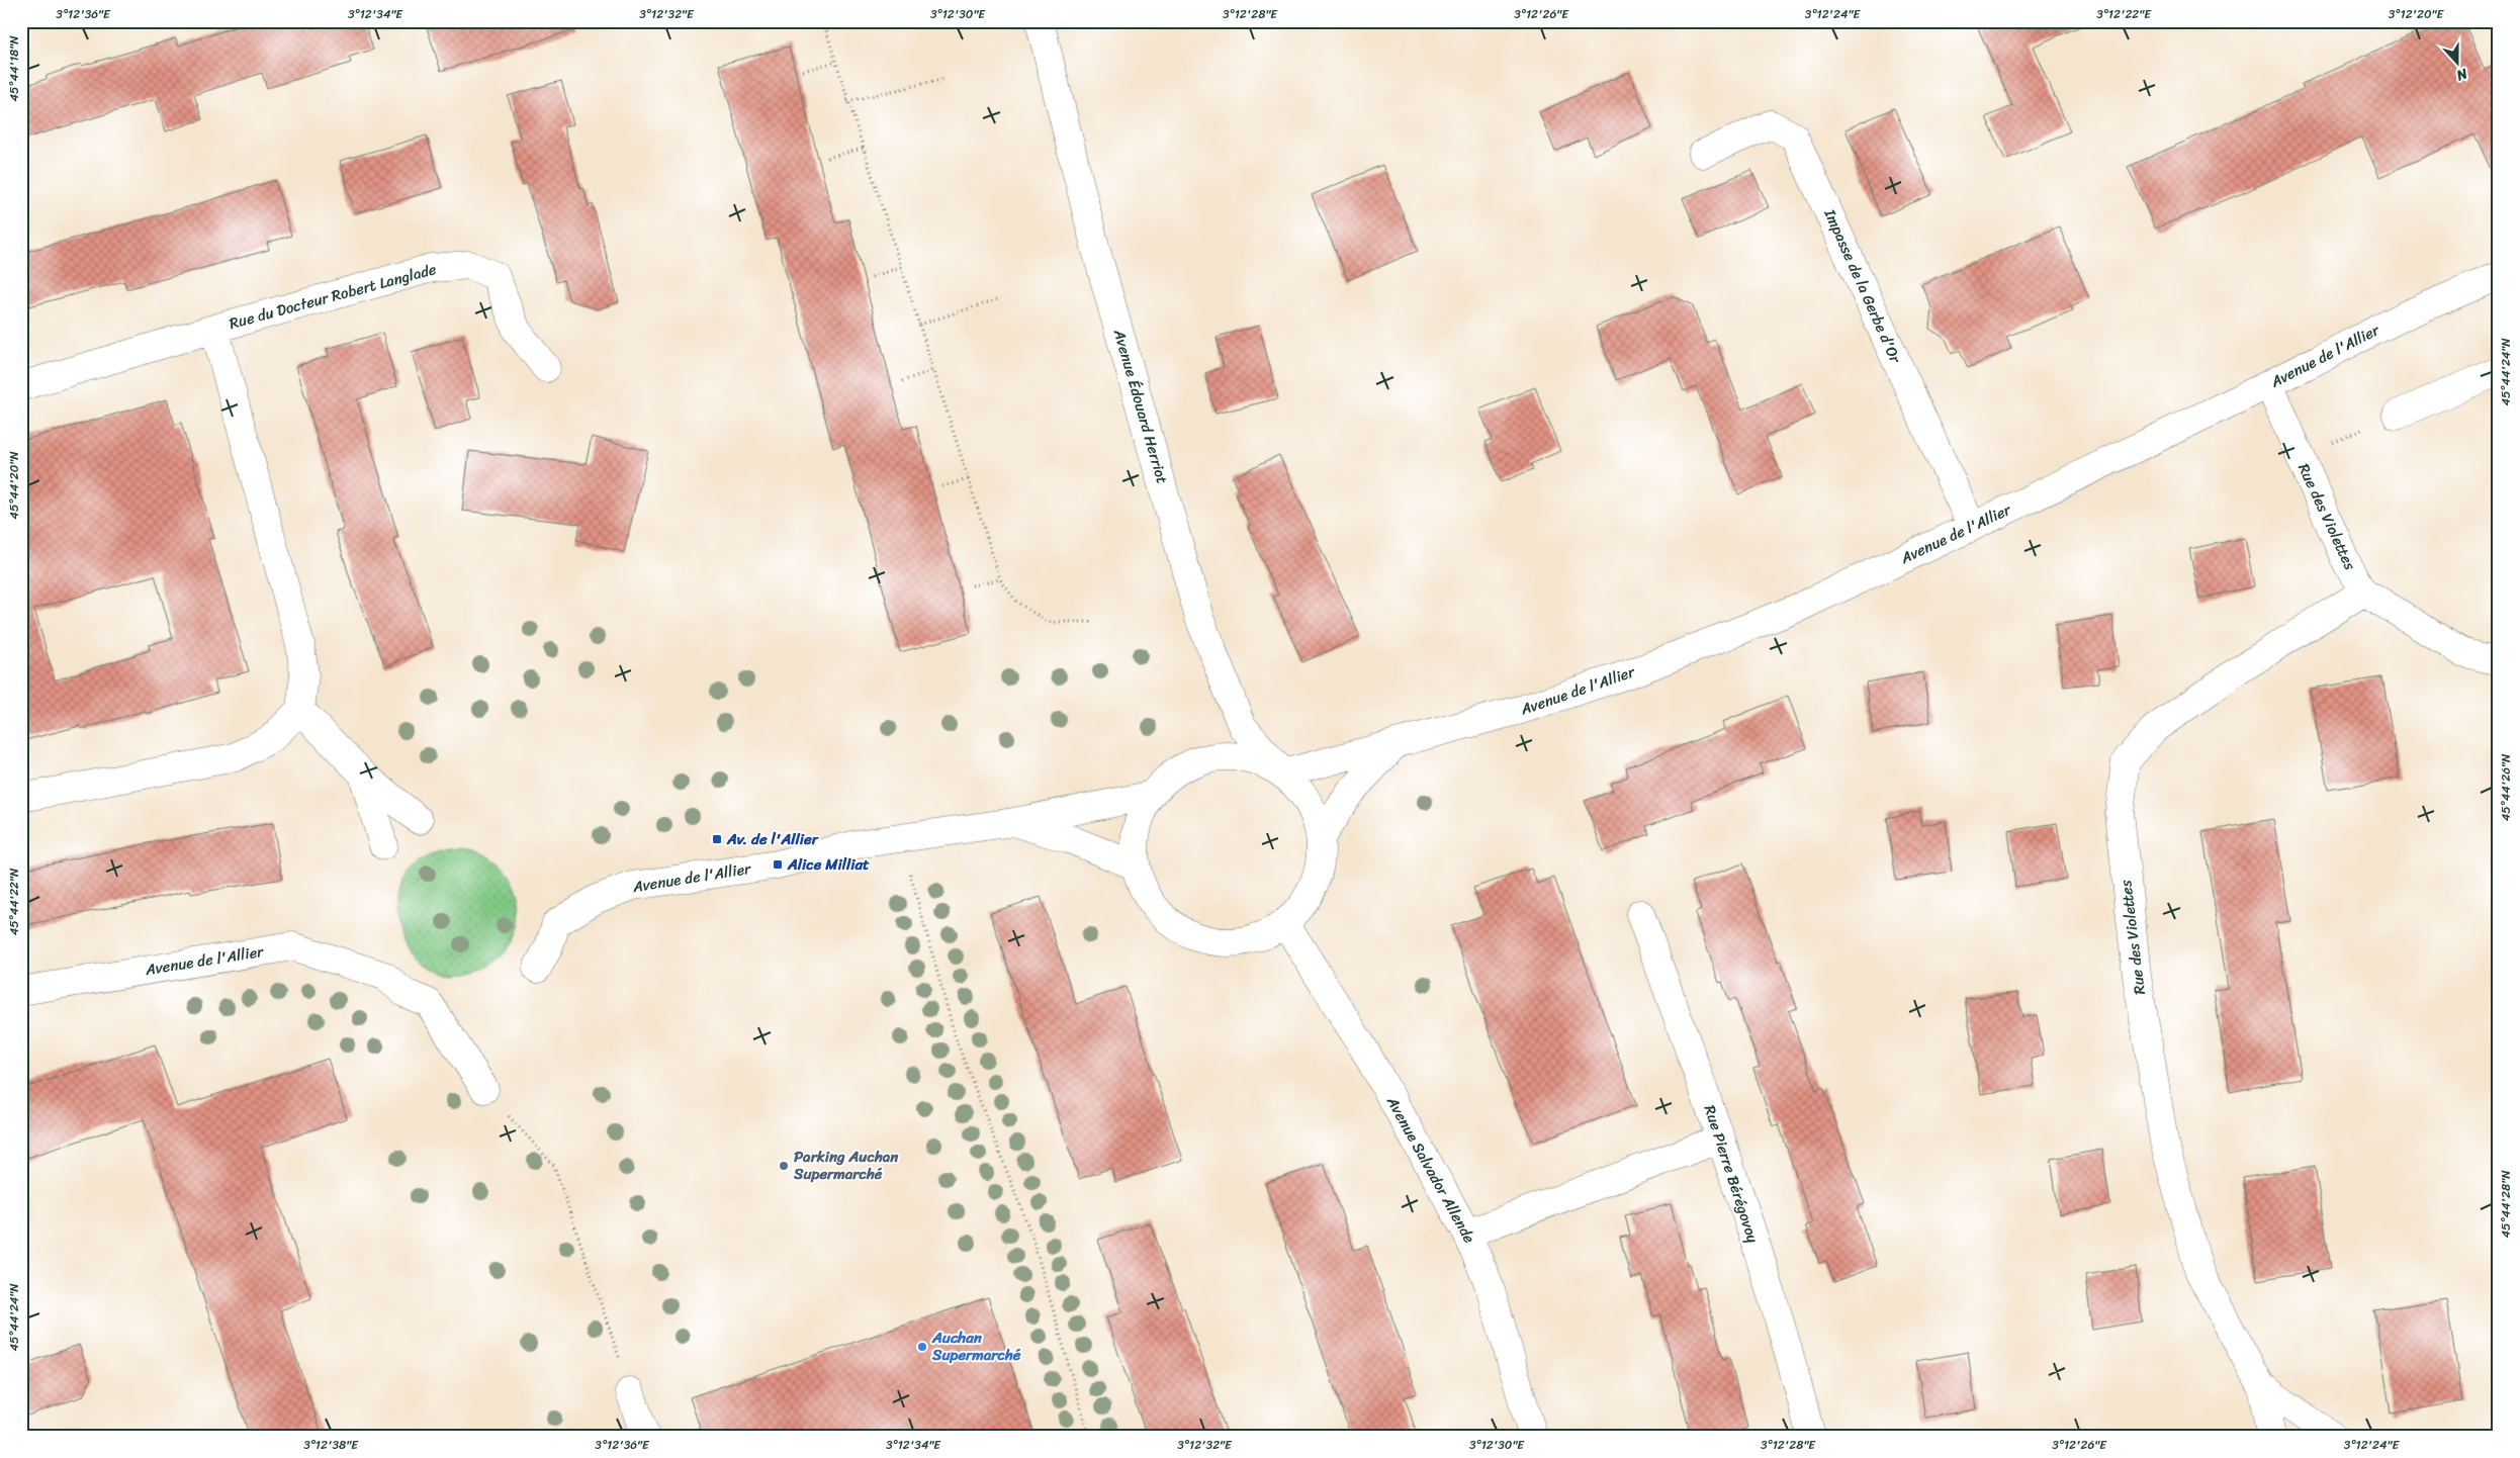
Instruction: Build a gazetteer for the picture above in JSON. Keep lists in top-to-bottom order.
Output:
{
  "streets": {
    "street": [
      "Impasse de la Gerbe d'Or",
      "Rue du Docteur Robert Langlade",
      "Avenue de l'Allier",
      "Avenue Édouard Herriot",
      "Rue des Violettes",
      "Avenue Salvador Allende",
      "Rue Pierre Bérégovoy"
    ]
  },
  "crossings": [
    ["Impasse de la Gerbe d'Or", "Avenue de l'Allier"],
    ["Avenue de l'Allier", "Avenue Édouard Herriot"],
    ["Avenue de l'Allier", "Rue des Violettes"]
  ],
  "places": {
    "transit": ["Av. de l'Allier", "Alice Milliat"],
    "other": ["Parking Auchan Supermarché", "Auchan Supermarché"]
  },
  "north": "bottom",
  "coordinates": [
    "3°12'36\"E",
    "3°12'34\"E",
    "3°12'32\"E",
    "3°12'30\"E",
    "3°12'28\"E",
    "3°12'26\"E",
    "3°12'24\"E",
    "3°12'22\"E",
    "3°12'20\"E",
    "45°44'18\"N",
    "45°44'24\"N",
    "45°44'20\"N",
    "45°44'26\"N",
    "45°44'22\"N",
    "45°44'28\"N",
    "3°12'38\"E"
  ]
}
